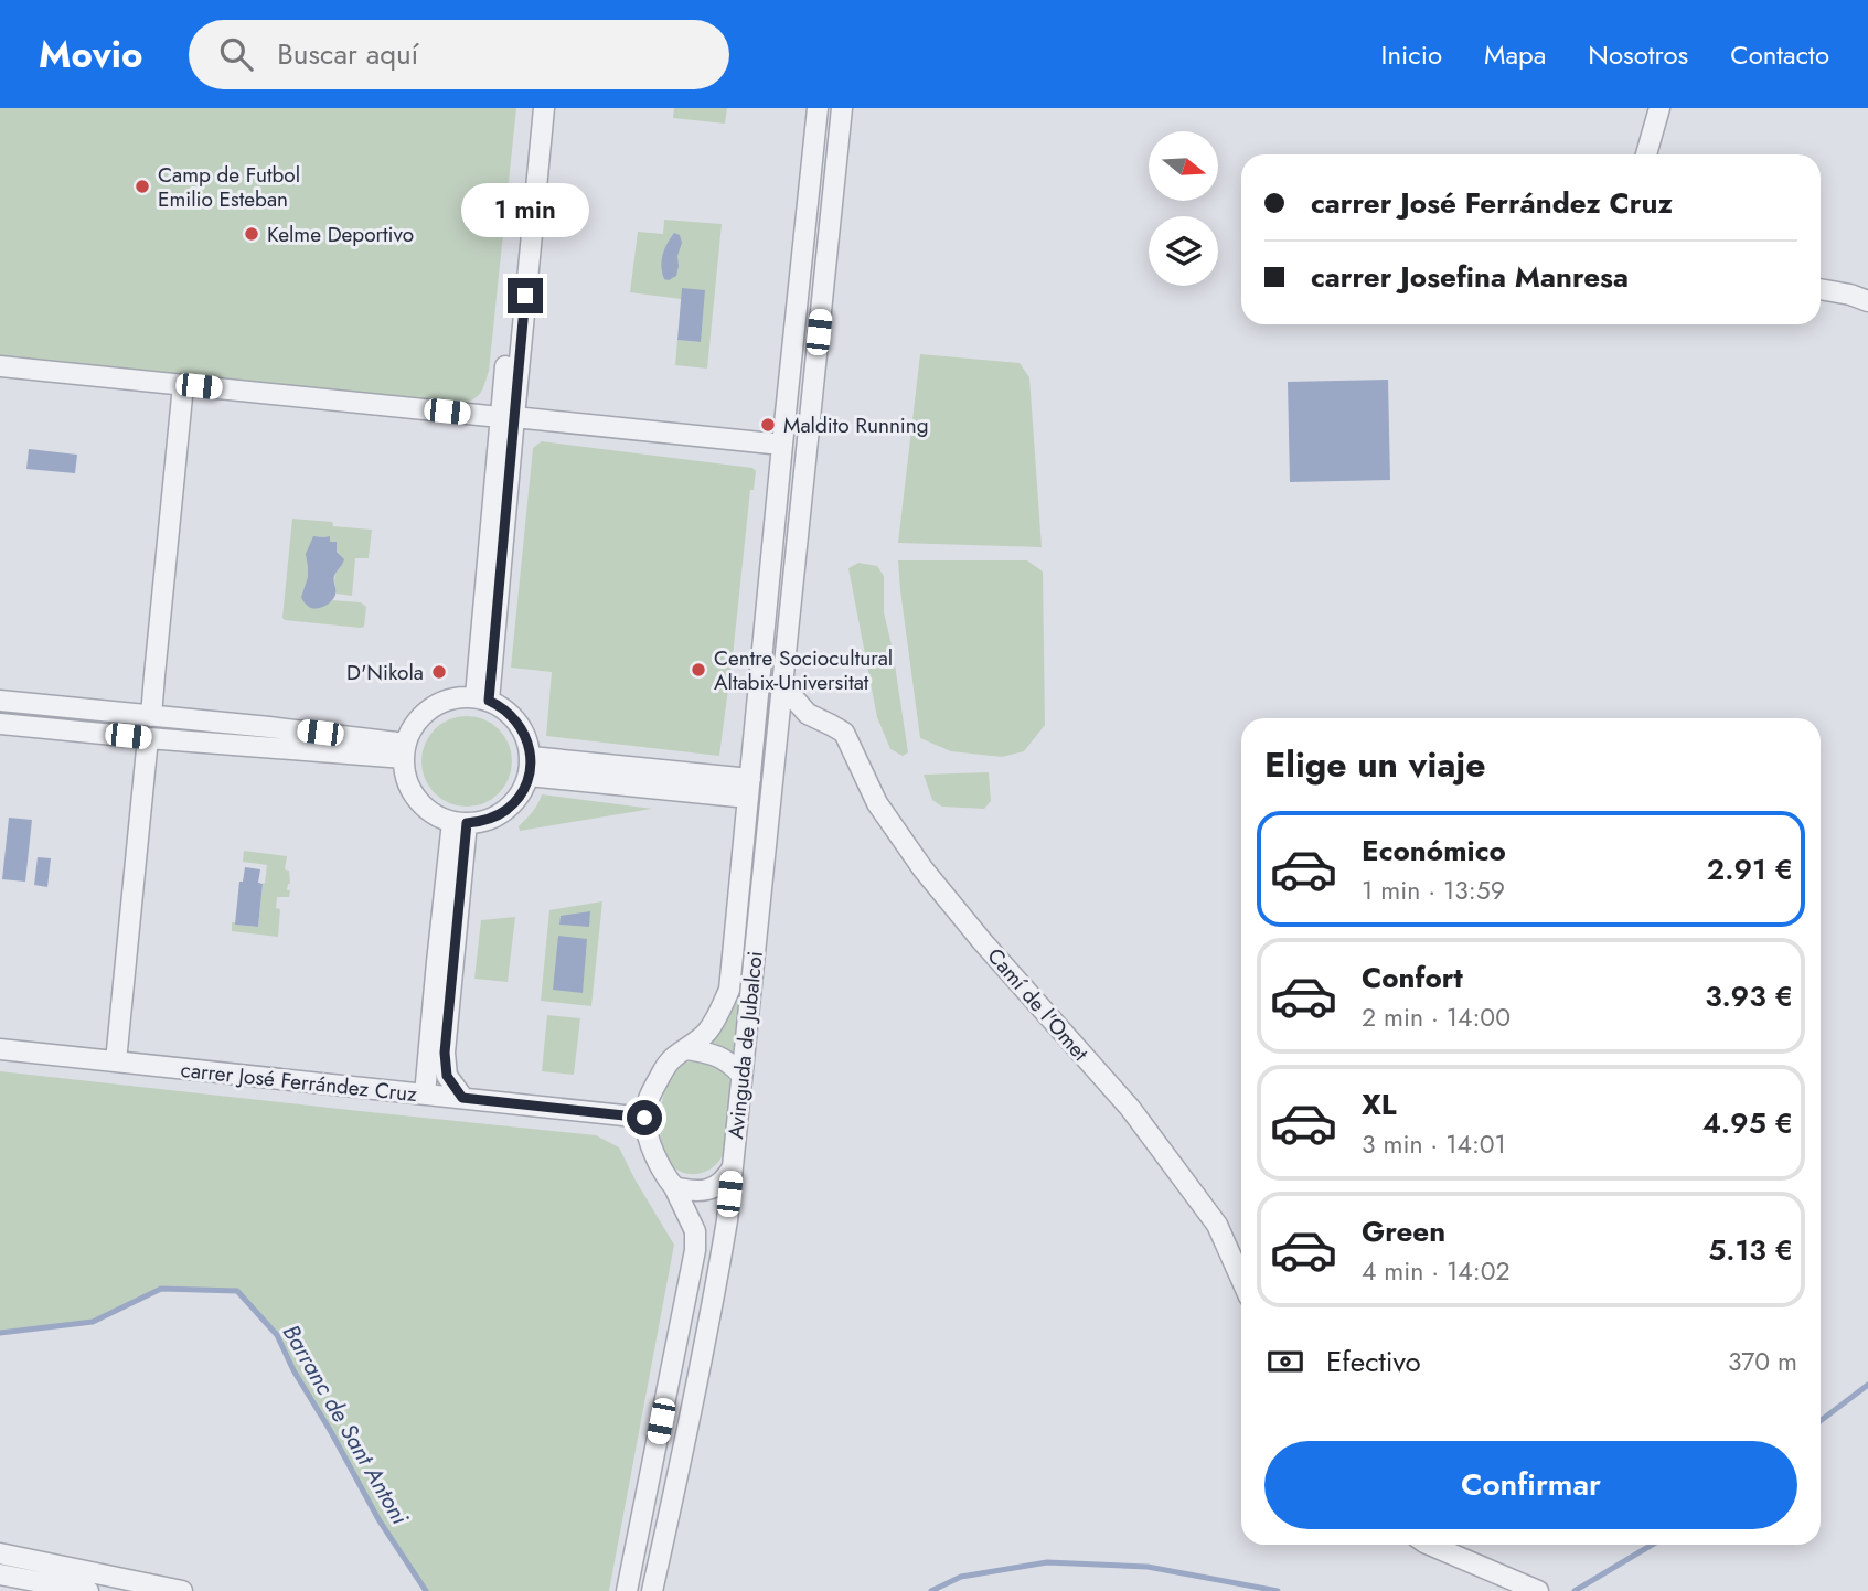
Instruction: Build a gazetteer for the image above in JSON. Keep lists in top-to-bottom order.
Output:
{
  "streets": {
    "street": ["Camí de l'Omet", "Avinguda de Jubalcoi", "carrer José Ferrández Cruz"]
  },
  "crossings": [
    ["Camí de l'Omet", "Avinguda de Jubalcoi"],
    ["Avinguda de Jubalcoi", "carrer José Ferrández Cruz"]
  ],
  "water": ["Barranc de Sant Antoni"],
  "places": [
    "Camp de Futbol Emilio Esteban",
    "Kelme Deportivo",
    "Maldito Running",
    "Centre Sociocultural Altabix-Universitat",
    "D'Nikola"
  ],
  "north": "right",
  "page": {
    "header": "Movio",
    "search": "Buscar aquí",
    "nav": [
      "Inicio",
      "Mapa",
      "Nosotros",
      "Contacto"
    ],
    "banner": ["carrer José Ferrández Cruz", "carrer Josefina Manresa"],
    "bubble": "1 min",
    "heading": "Elige un viaje",
    "list": [
      {
        "name": "Económico",
        "note": "1 min · 13:59",
        "value": "2.91 €"
      },
      {
        "name": "Confort",
        "note": "2 min · 14:00",
        "value": "3.93 €"
      },
      {
        "name": "XL",
        "note": "3 min · 14:01",
        "value": "4.95 €"
      },
      {
        "name": "Green",
        "note": "4 min · 14:02",
        "value": "5.13 €"
      }
    ],
    "pay": ["Efectivo", "370 m"],
    "buttons": "Confirmar"
  }
}
